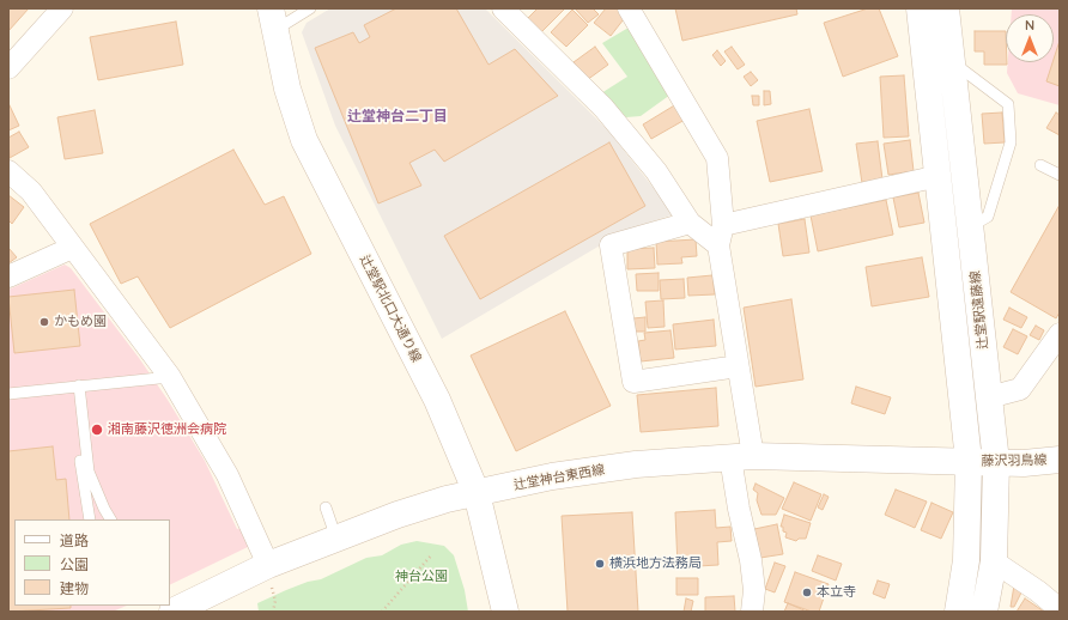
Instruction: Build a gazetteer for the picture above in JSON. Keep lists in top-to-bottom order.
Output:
{
  "streets": {
    "street": [
      "辻堂駅北口大通り線",
      "辻堂駅遠藤線",
      "藤沢羽鳥線",
      "辻堂神台東西線"
    ]
  },
  "crossings": [
    ["辻堂駅北口大通り線", "辻堂神台東西線"],
    ["辻堂駅遠藤線", "藤沢羽鳥線"],
    ["辻堂駅遠藤線", "辻堂神台東西線"],
    ["藤沢羽鳥線", "辻堂神台東西線"]
  ],
  "districts": ["辻堂神台二丁目"],
  "parks": ["神台公園"],
  "places": [
    "かもめ園",
    "湘南藤沢徳洲会病院",
    "横浜地方法務局",
    "本立寺"
  ],
  "legend": ["道路", "公園", "建物"],
  "north": "top"
}
